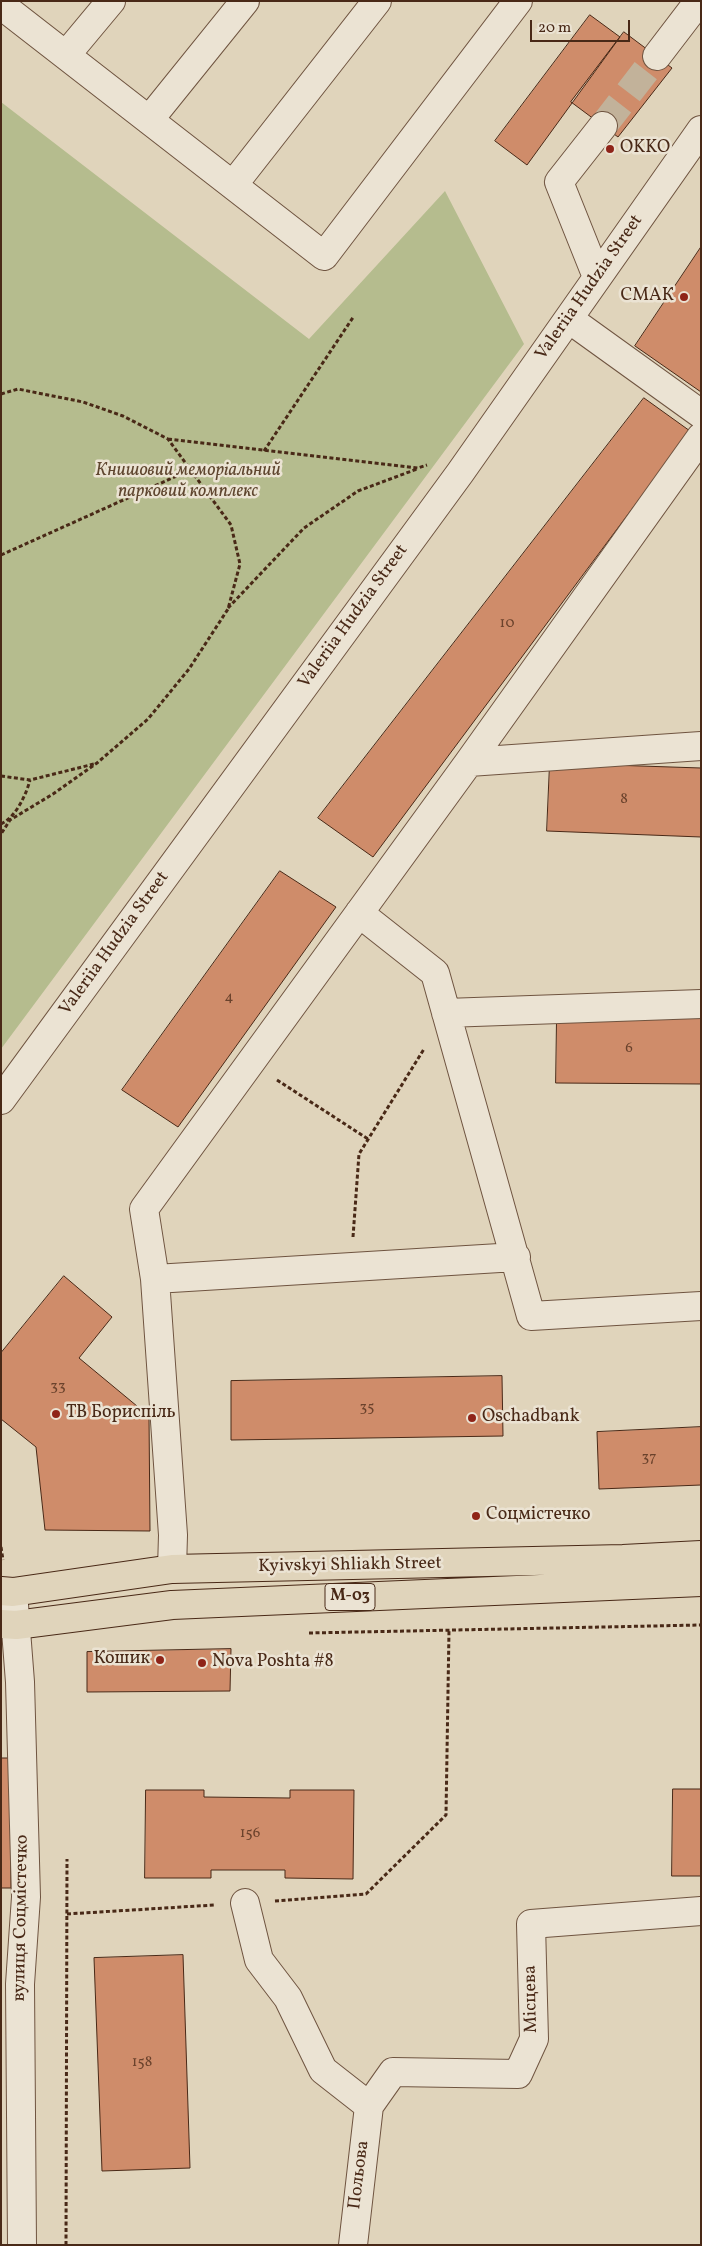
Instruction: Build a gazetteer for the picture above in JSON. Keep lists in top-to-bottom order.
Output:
{
  "streets": {
    "highway": ["Kyivskyi Shliakh Street", "М-03"],
    "street": [
      "Valeriia Hudzia Street",
      "вулиця Соцмістечко",
      "Місцева",
      "Польова"
    ]
  },
  "crossings": [
    ["Kyivskyi Shliakh Street", "вулиця Соцмістечко"],
    ["Місцева", "Польова"]
  ],
  "parks": ["Книшовий меморіальний парковий комплекс"],
  "places": [
    "OKKO",
    "СМАК",
    "ТВ Бориспіль",
    "Oschadbank",
    "Соцмістечко",
    "Кошик",
    "Nova Poshta #8"
  ],
  "house_numbers": [
    "10",
    "8",
    "4",
    "6",
    "33",
    "35",
    "37",
    "156",
    "158"
  ],
  "scale_bar": "20 m"
}
